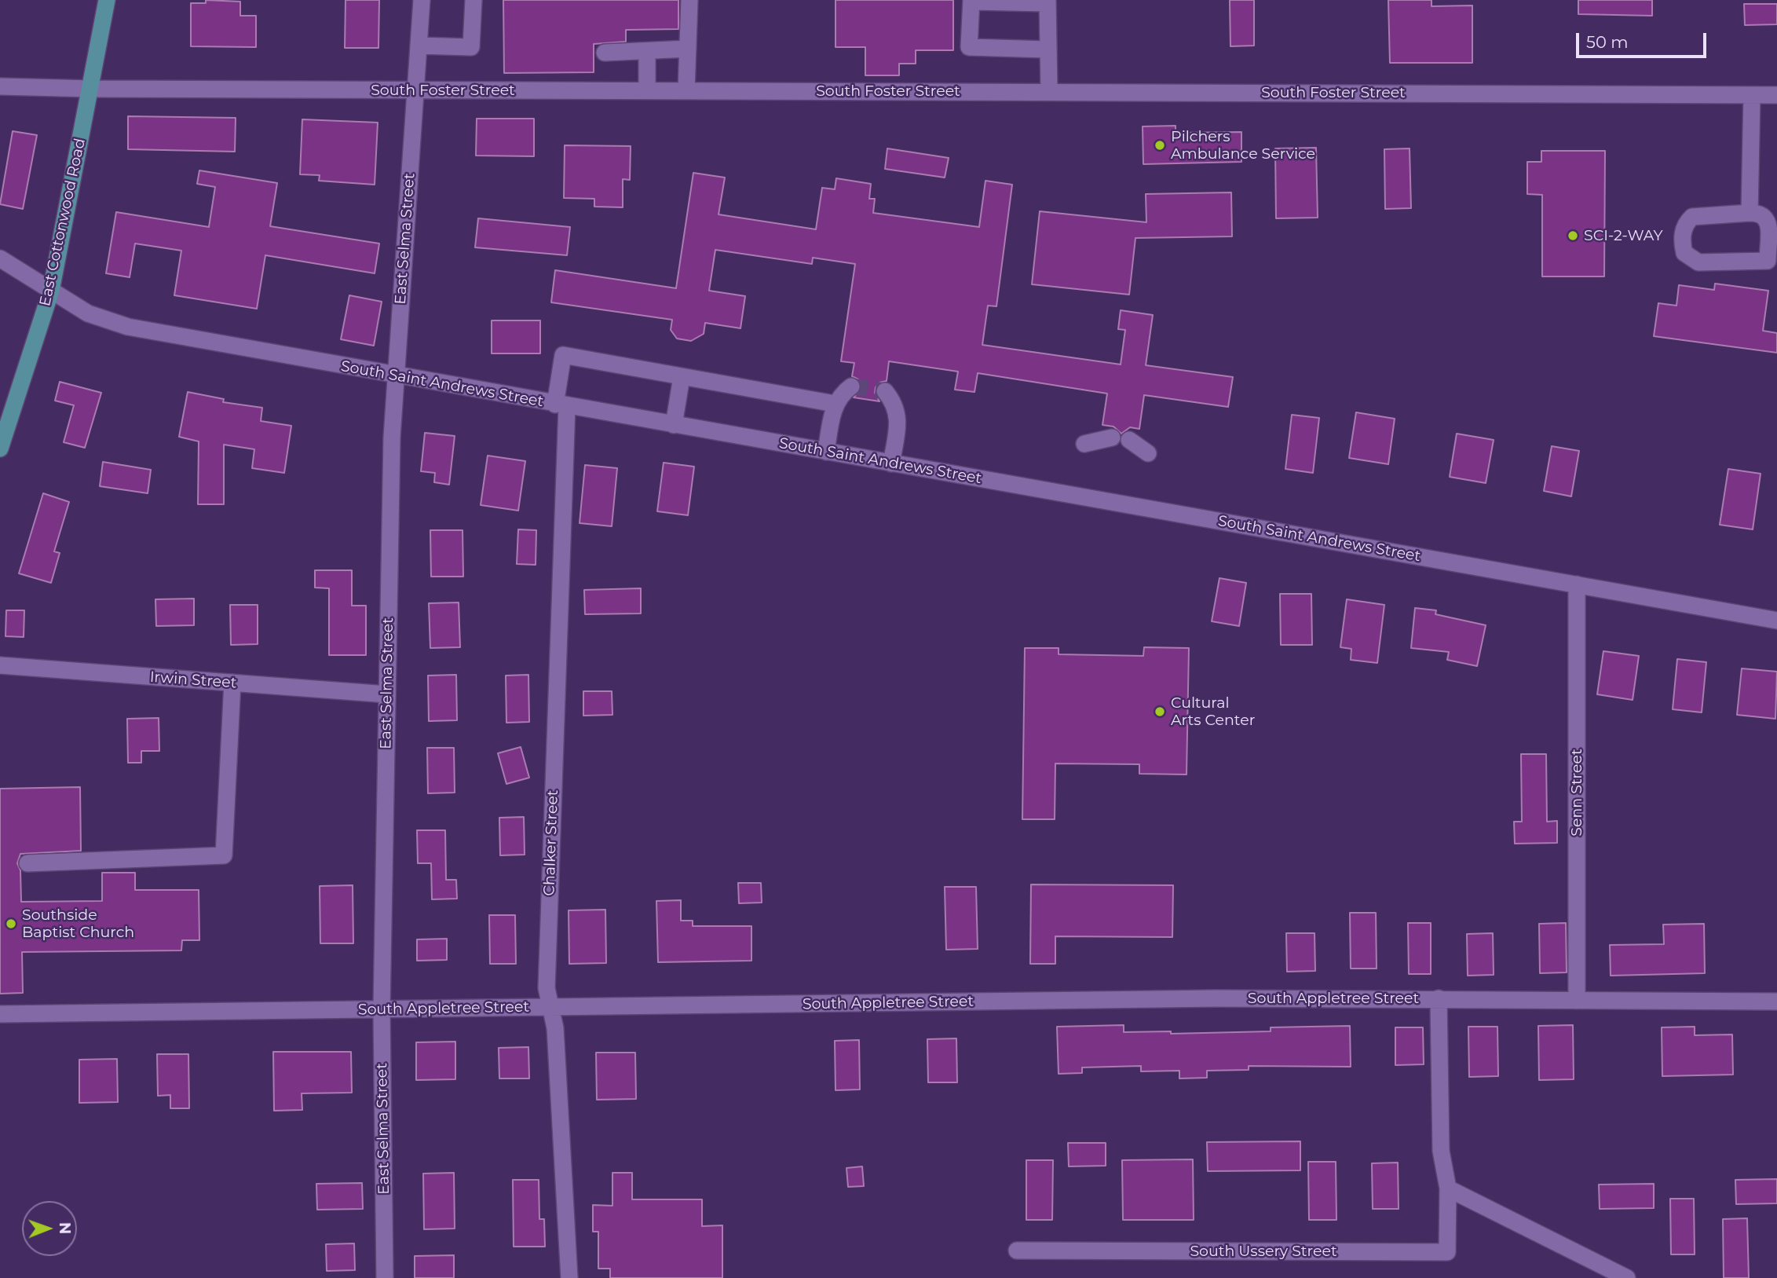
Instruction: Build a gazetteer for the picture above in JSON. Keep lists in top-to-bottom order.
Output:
{
  "streets": {
    "main road": ["East Cottonwood Road"],
    "street": [
      "South Foster Street",
      "East Selma Street",
      "South Saint Andrews Street",
      "Irwin Street",
      "Senn Street",
      "Chalker Street",
      "South Appletree Street",
      "South Ussery Street"
    ]
  },
  "crossings": [
    ["South Foster Street", "East Cottonwood Road"],
    ["South Foster Street", "East Selma Street"],
    ["East Cottonwood Road", "South Saint Andrews Street"],
    ["East Selma Street", "South Saint Andrews Street"],
    ["East Selma Street", "Irwin Street"],
    ["East Selma Street", "South Appletree Street"],
    ["South Saint Andrews Street", "Senn Street"],
    ["South Saint Andrews Street", "Chalker Street"],
    ["Senn Street", "South Appletree Street"],
    ["Chalker Street", "South Appletree Street"],
    ["South Appletree Street", "South Ussery Street"]
  ],
  "places": [
    "Pilchers Ambulance Service",
    "SCI-2-WAY",
    "Cultural Arts Center",
    "Southside Baptist Church"
  ],
  "scale_bar": "50 m",
  "north": "right"
}
